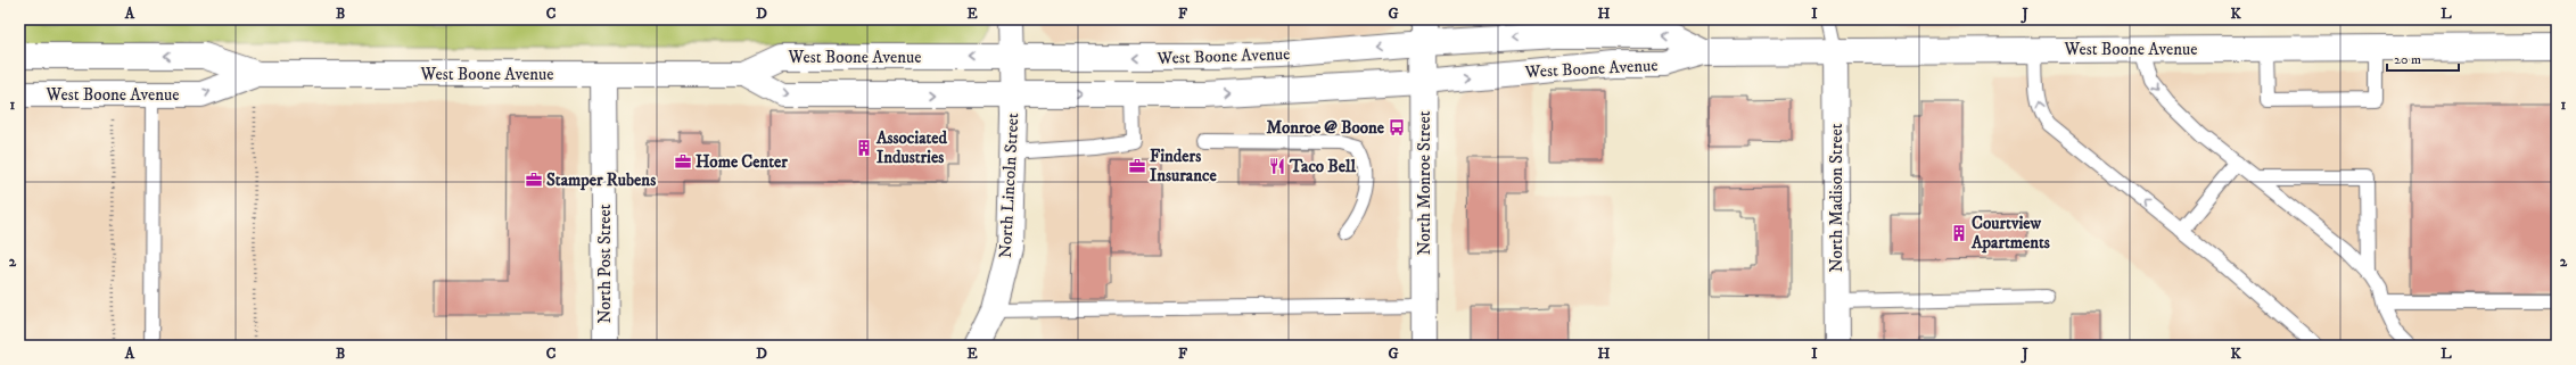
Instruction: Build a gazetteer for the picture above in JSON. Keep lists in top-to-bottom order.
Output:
{
  "streets": {
    "main road": [
      "West Boone Avenue",
      "North Monroe Street",
      "North Lincoln Street",
      "North Madison Street",
      "North Post Street"
    ]
  },
  "crossings": [
    ["West Boone Avenue", "North Monroe Street"],
    ["West Boone Avenue", "North Lincoln Street"],
    ["West Boone Avenue", "North Madison Street"],
    ["West Boone Avenue", "North Post Street"]
  ],
  "places": {
    "bus stop": ["Monroe @ Boone"],
    "building": ["Associated Industries", "Courtview Apartments"],
    "office": ["Home Center", "Finders Insurance", "Stamper Rubens"],
    "restaurant": ["Taco Bell"]
  },
  "scale_bar": "20 m",
  "grid": {
    "columns": [
      "A",
      "B",
      "C",
      "D",
      "E",
      "F",
      "G",
      "H",
      "I",
      "J",
      "K",
      "L"
    ],
    "rows": ["1", "2"]
  }
}
